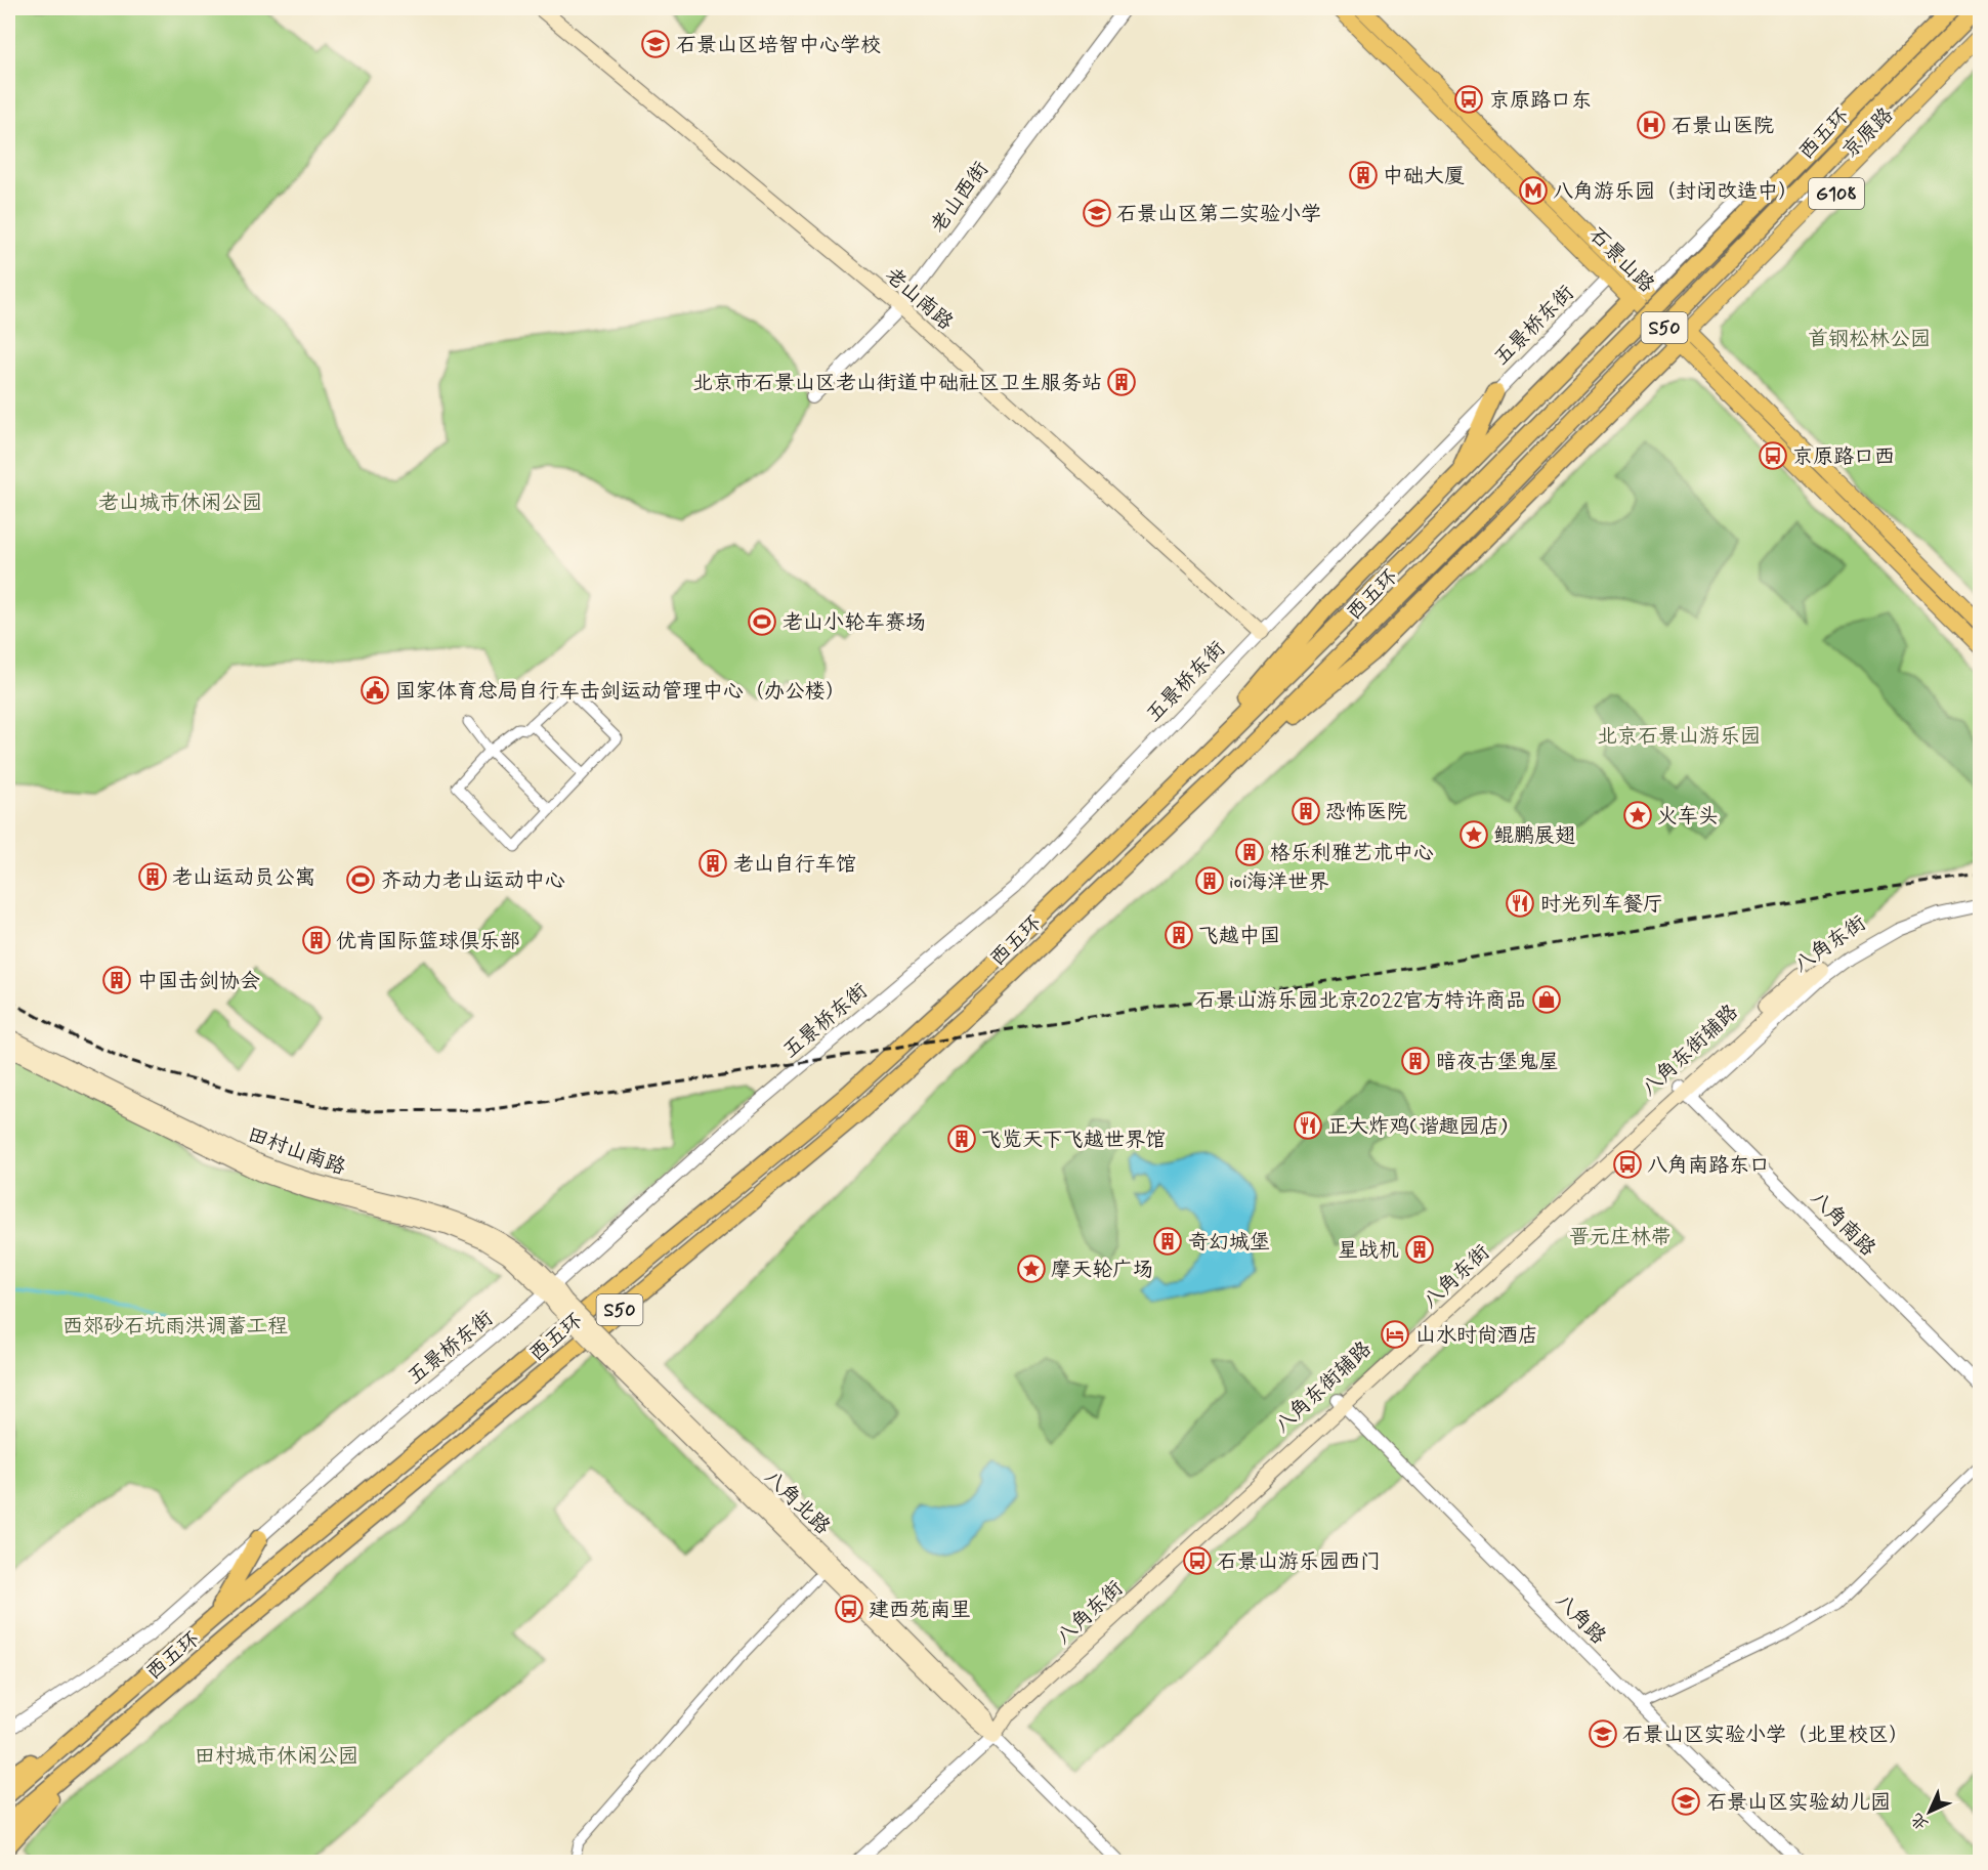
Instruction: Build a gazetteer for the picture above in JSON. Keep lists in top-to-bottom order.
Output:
{
  "streets": {
    "highway": ["西五环", "S50"],
    "main road": [
      "京原路",
      "G108",
      "石景山路",
      "老山南路",
      "八角东街",
      "田村山南路",
      "八角北路"
    ],
    "street": [
      "老山西街",
      "五景桥东街",
      "八角南路",
      "八角路"
    ]
  },
  "crossings": [
    ["京原路", "石景山路"],
    ["老山西街", "老山南路"],
    ["石景山路", "五景桥东街"],
    ["老山南路", "五景桥东街"],
    ["五景桥东街", "田村山南路"],
    ["八角东街", "八角南路"],
    ["八角东街", "八角北路"],
    ["八角东街", "八角路"],
    ["田村山南路", "八角北路"]
  ],
  "parks": [
    "首钢松林公园",
    "老山城市休闲公园",
    "北京石景山游乐园",
    "晋元庄林带",
    "西郊砂石坑雨洪调蓄工程",
    "田村城市休闲公园"
  ],
  "places": {
    "school or university": [
      "石景山区培智中心学校",
      "石景山区第二实验小学",
      "石景山区实验小学（北里校区）",
      "石景山区实验幼儿园"
    ],
    "bus stop": [
      "京原路口东",
      "京原路口西",
      "八角南路东口",
      "石景山游乐园西门",
      "建西苑南里"
    ],
    "hospital": ["石景山医院"],
    "building": [
      "中础大厦",
      "北京市石景山区老山街道中础社区卫生服务站",
      "恐怖医院",
      "格乐利雅艺术中心",
      "老山自行车馆",
      "老山运动员公寓",
      "ioi海洋世界",
      "飞越中国",
      "优肯国际篮球俱乐部",
      "中国击剑协会",
      "暗夜古堡鬼屋",
      "飞览天下飞越世界馆",
      "奇幻城堡",
      "星战机"
    ],
    "metro station": ["八角游乐园（封闭改造中）"],
    "sports": ["老山小轮车赛场", "齐动力老山运动中心"],
    "public building": ["国家体育总局自行车击剑运动管理中心（办公楼）"],
    "place": ["火车头", "鲲鹏展翅", "摩天轮广场"],
    "restaurant": ["时光列车餐厅", "正大炸鸡(谐趣园店)"],
    "shop": ["石景山游乐园北京2022官方特许商品"],
    "hotel": ["山水时尚酒店"]
  },
  "north": "bottom left"
}
